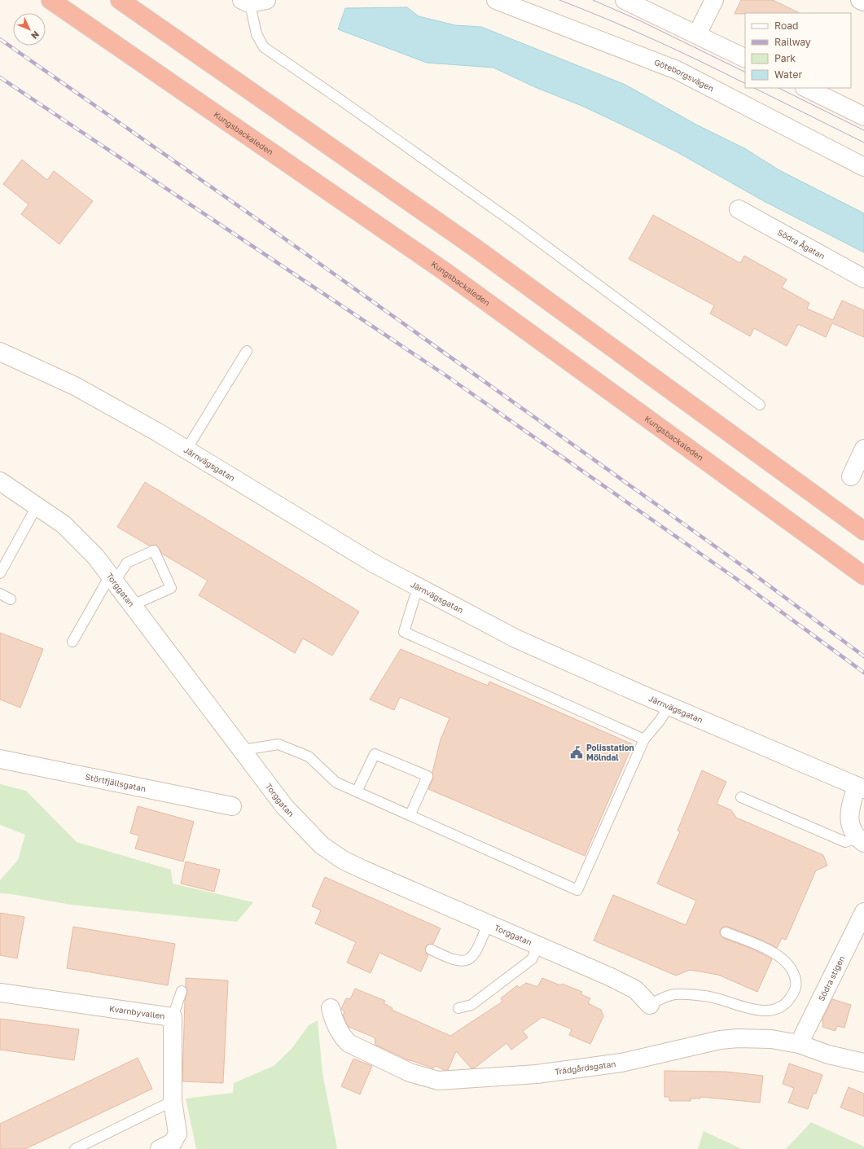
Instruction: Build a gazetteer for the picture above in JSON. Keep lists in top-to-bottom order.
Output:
{
  "streets": {
    "highway": ["Kungsbackaleden"],
    "street": [
      "Göteborgsvägen",
      "Södra Ågatan",
      "Järnvägsgatan",
      "Torggatan",
      "Störtfjällsgatan",
      "Södra stigen",
      "Kvarnbyvallen",
      "Trädgårdsgatan"
    ]
  },
  "crossings": [
    ["Södra stigen", "Trädgårdsgatan"]
  ],
  "places": {
    "public building": ["Polisstation Mölndal"]
  },
  "legend": [
    "Road",
    "Railway",
    "Park",
    "Water"
  ],
  "north": "bottom right"
}
